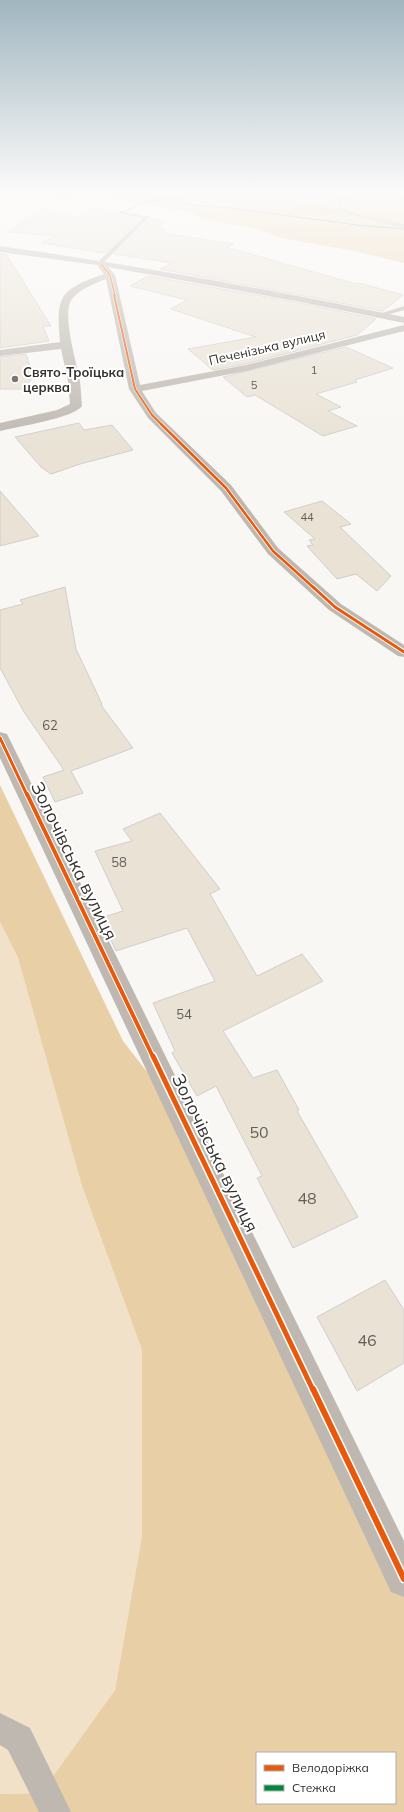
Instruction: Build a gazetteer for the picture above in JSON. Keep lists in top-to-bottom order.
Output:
{
  "streets": {
    "street": ["Печенізька вулиця", "Золочівська вулиця"]
  },
  "places": ["Свято-Троїцька церква"],
  "house_numbers": [
    "1",
    "5",
    "44",
    "62",
    "58",
    "54",
    "50",
    "48",
    "46"
  ],
  "legend": ["Велодоріжка", "Стежка"]
}
